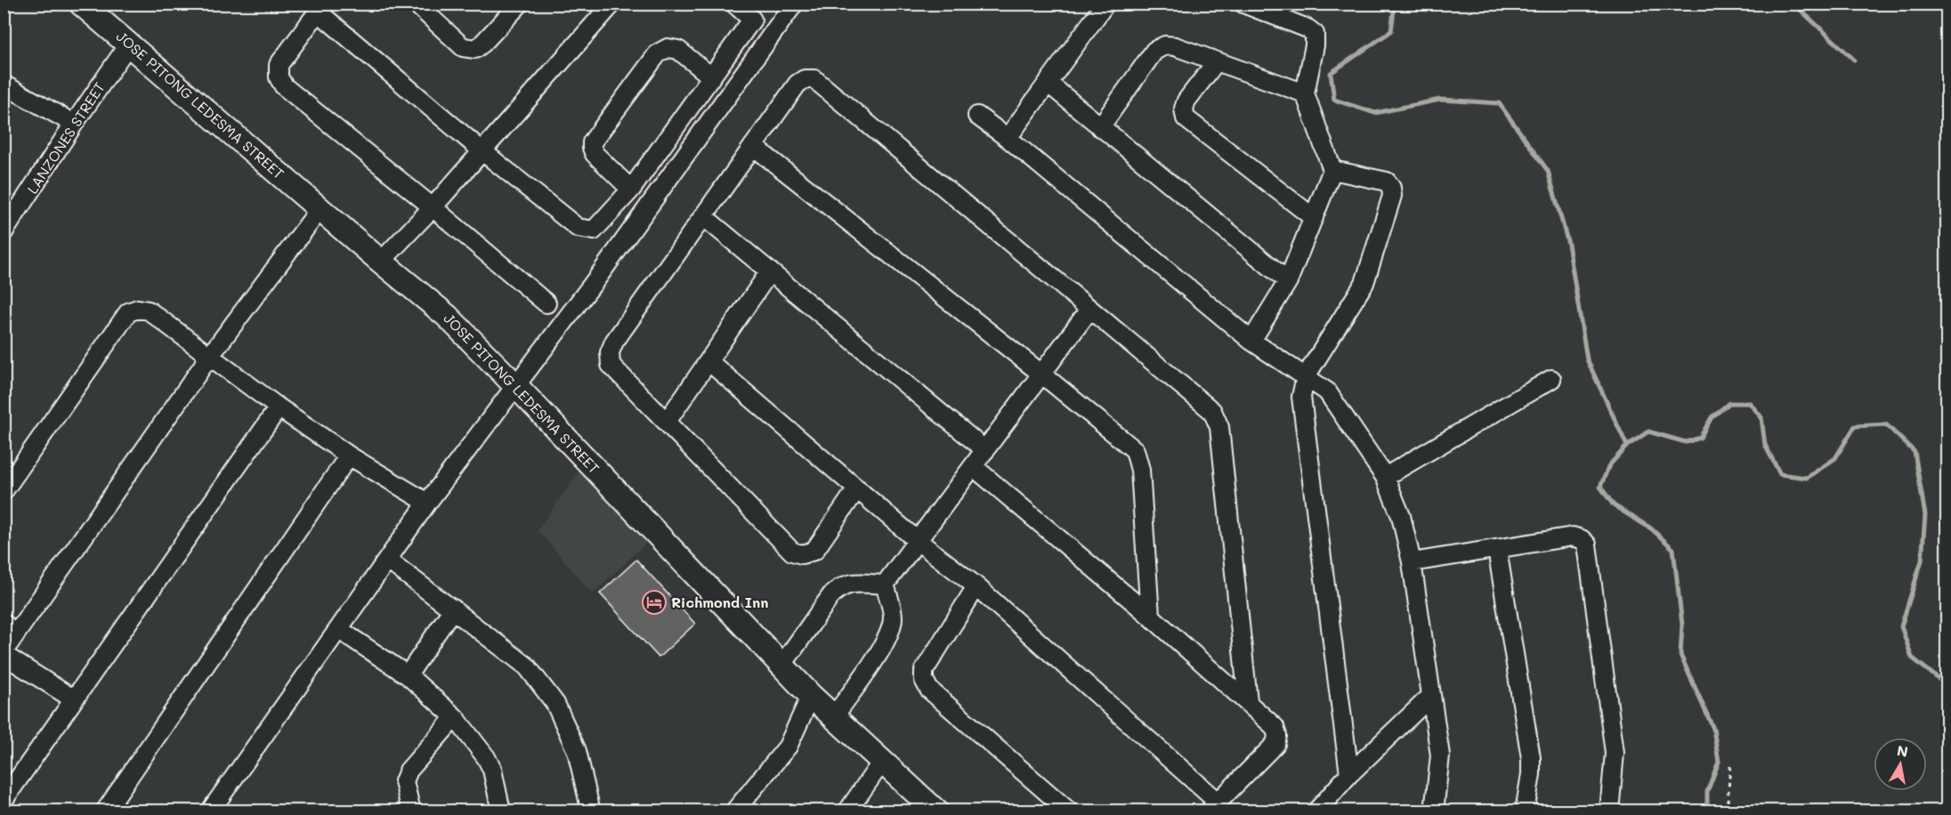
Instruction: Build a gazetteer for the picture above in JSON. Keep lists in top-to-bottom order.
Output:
{
  "streets": {
    "main road": ["JOSE PITONG LEDESMA STREET"],
    "street": ["LANZONES STREET"]
  },
  "crossings": [
    ["JOSE PITONG LEDESMA STREET", "LANZONES STREET"]
  ],
  "places": {
    "hotel": ["Richmond Inn"]
  },
  "north": "top"
}
